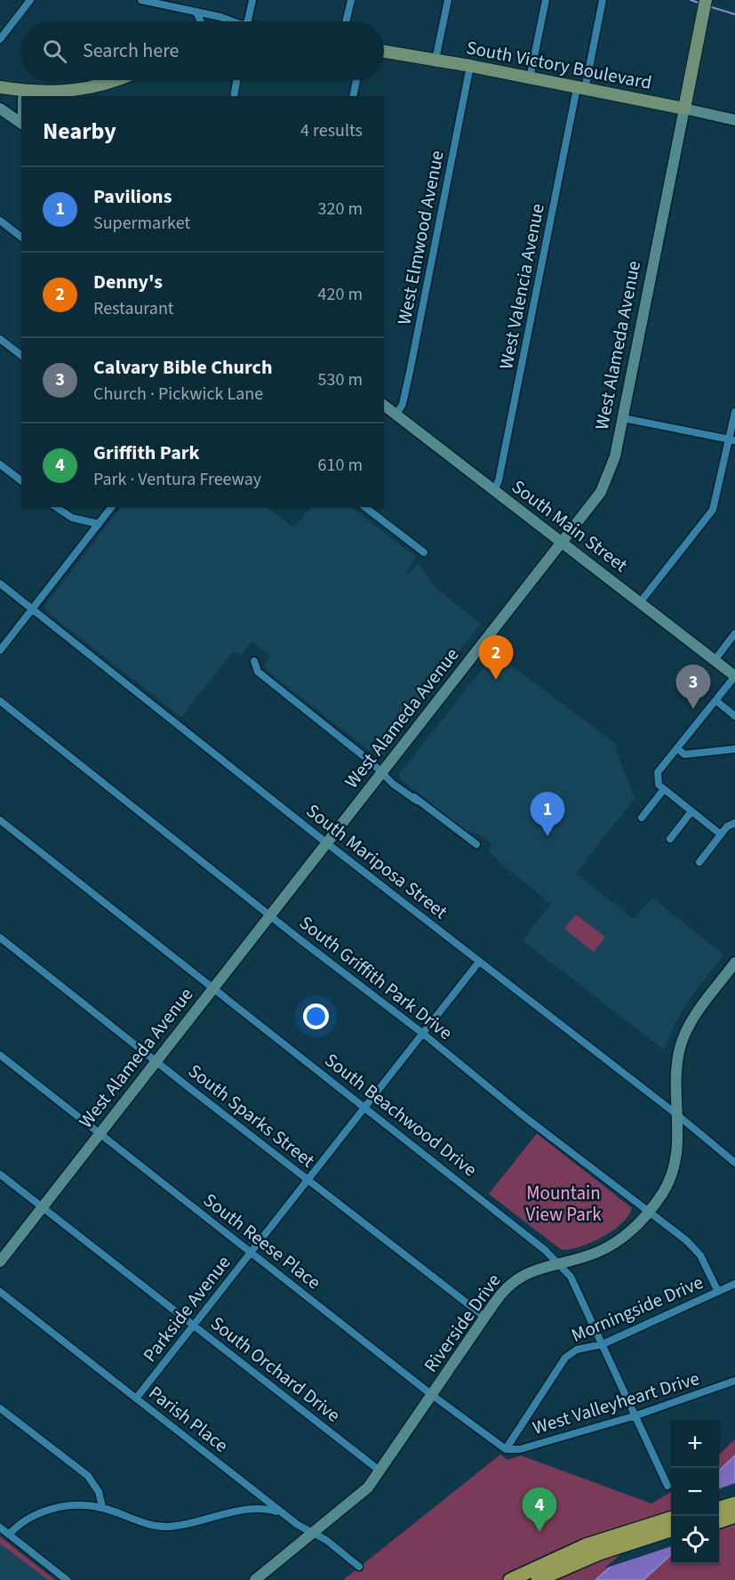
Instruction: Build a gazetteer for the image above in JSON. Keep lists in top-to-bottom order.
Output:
{
  "streets": {
    "main road": [
      "South Victory Boulevard",
      "West Alameda Avenue",
      "South Main Street",
      "Riverside Drive"
    ],
    "street": [
      "West Elmwood Avenue",
      "West Valencia Avenue",
      "South Mariposa Street",
      "South Griffith Park Drive",
      "South Beachwood Drive",
      "South Sparks Street",
      "South Reese Place",
      "Parkside Avenue",
      "Morningside Drive",
      "South Orchard Drive",
      "West Valleyheart Drive",
      "Parish Place"
    ]
  },
  "crossings": [
    ["South Victory Boulevard", "West Elmwood Avenue"],
    ["South Victory Boulevard", "West Valencia Avenue"],
    ["South Victory Boulevard", "West Alameda Avenue"],
    ["West Elmwood Avenue", "South Main Street"],
    ["West Valencia Avenue", "South Main Street"],
    ["West Alameda Avenue", "South Main Street"],
    ["West Alameda Avenue", "South Mariposa Street"],
    ["West Alameda Avenue", "South Griffith Park Drive"],
    ["West Alameda Avenue", "South Beachwood Drive"],
    ["West Alameda Avenue", "South Sparks Street"],
    ["West Alameda Avenue", "South Reese Place"],
    ["West Alameda Avenue", "South Orchard Drive"],
    ["South Mariposa Street", "Parkside Avenue"],
    ["South Mariposa Street", "Riverside Drive"],
    ["South Griffith Park Drive", "Parkside Avenue"],
    ["South Griffith Park Drive", "Morningside Drive"],
    ["South Griffith Park Drive", "Riverside Drive"],
    ["South Beachwood Drive", "Parkside Avenue"],
    ["South Beachwood Drive", "Morningside Drive"],
    ["South Beachwood Drive", "Riverside Drive"],
    ["South Beachwood Drive", "West Valleyheart Drive"],
    ["South Sparks Street", "Parkside Avenue"],
    ["South Sparks Street", "Riverside Drive"],
    ["South Reese Place", "Parkside Avenue"],
    ["South Reese Place", "Morningside Drive"],
    ["South Reese Place", "Riverside Drive"],
    ["South Reese Place", "West Valleyheart Drive"],
    ["Parkside Avenue", "South Orchard Drive"],
    ["Parkside Avenue", "Parish Place"],
    ["Morningside Drive", "West Valleyheart Drive"],
    ["Riverside Drive", "South Orchard Drive"],
    ["Riverside Drive", "Parish Place"]
  ],
  "parks": ["Mountain View Park"],
  "page": {
    "search": "Search here",
    "heading": ["Nearby", "4 results"],
    "list": [
      {
        "mark": "1",
        "name": "Pavilions",
        "note": "Supermarket",
        "value": "320 m"
      },
      {
        "mark": "2",
        "name": "Denny's",
        "note": "Restaurant",
        "value": "420 m"
      },
      {
        "mark": "3",
        "name": "Calvary Bible Church",
        "note": "Church · Pickwick Lane",
        "value": "530 m"
      },
      {
        "mark": "4",
        "name": "Griffith Park",
        "note": "Park · Ventura Freeway",
        "value": "610 m"
      }
    ],
    "pins": [
      "2",
      "3",
      "1",
      "4"
    ],
    "map_buttons": ["+", "−"]
  }
}
